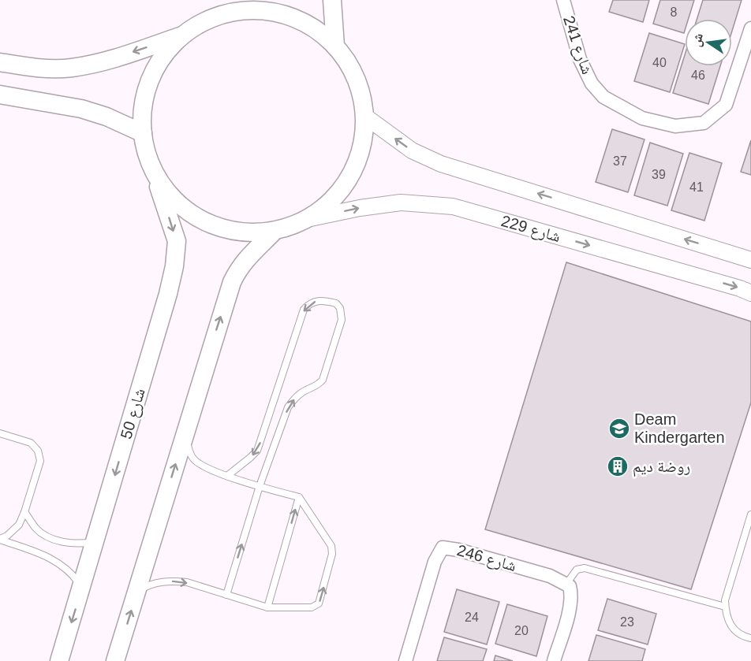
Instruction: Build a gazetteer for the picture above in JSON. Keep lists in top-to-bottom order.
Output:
{
  "streets": {
    "main road": ["شارع 50"],
    "street": ["شارع 241", "شارع 229", "شارع 246"]
  },
  "places": {
    "school or university": ["Deam Kindergarten"],
    "building": ["روضة ديم"]
  },
  "house_numbers": [
    "8",
    "40",
    "46",
    "37",
    "39",
    "41",
    "24",
    "23",
    "20"
  ],
  "north": "left"
}
